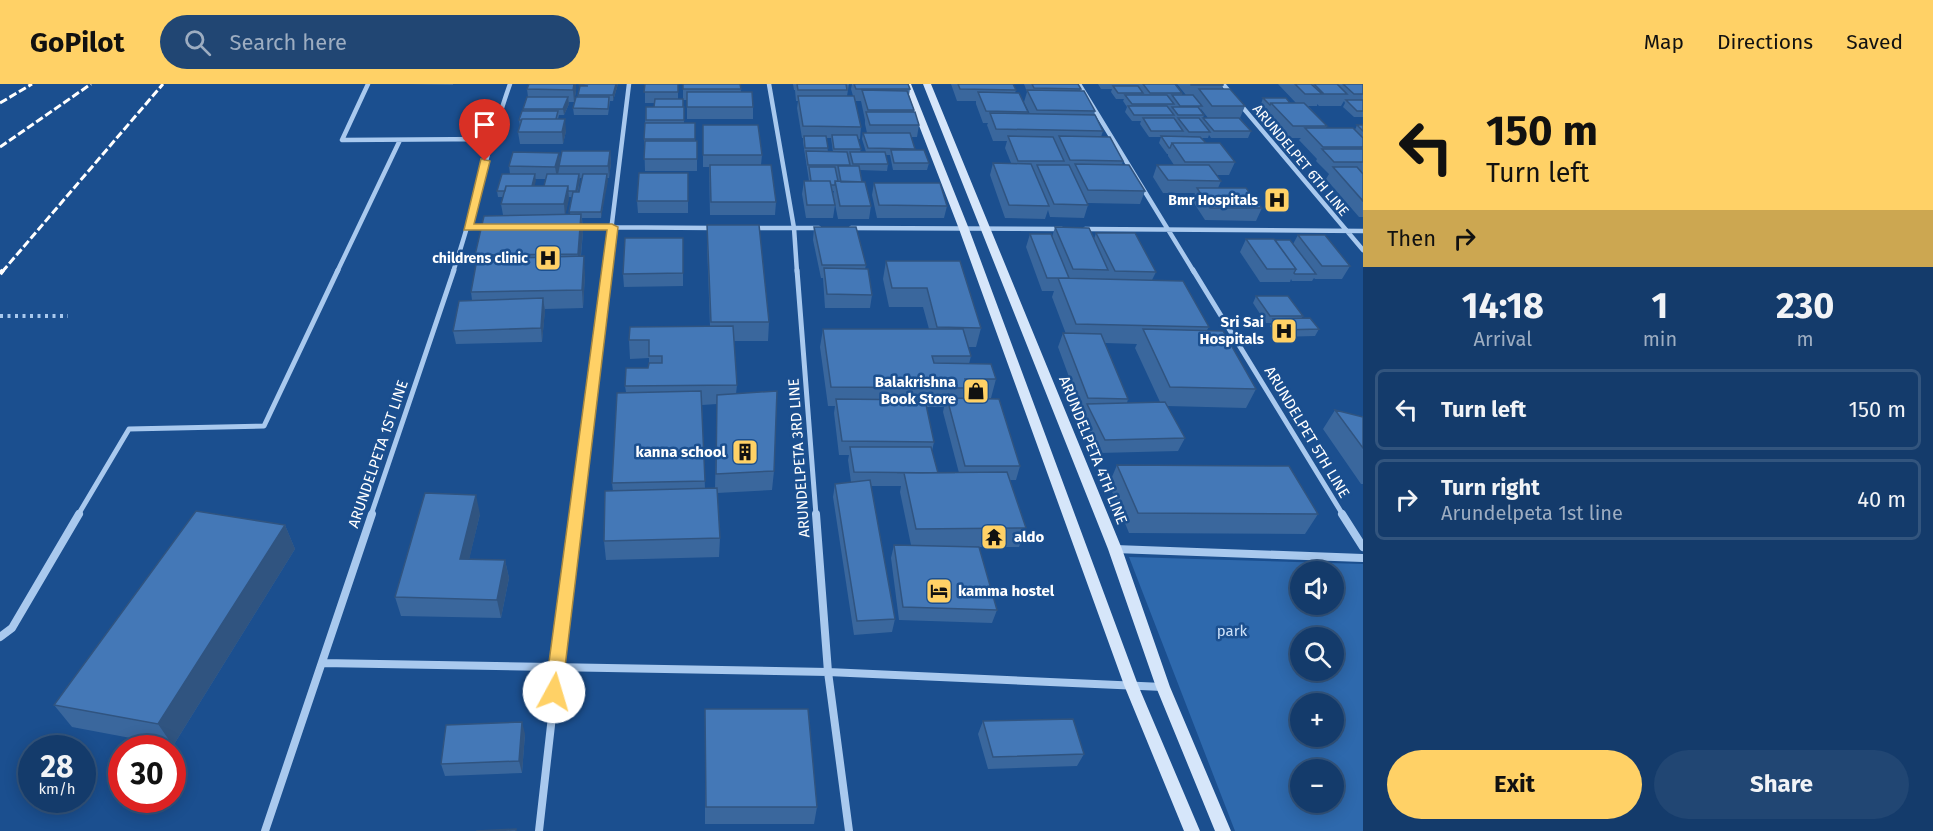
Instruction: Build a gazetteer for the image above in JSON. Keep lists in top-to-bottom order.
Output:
{
  "streets": {
    "street": [
      "ARUNDELPET 6TH LINE",
      "ARUNDELPET 5TH LINE",
      "ARUNDELPETA 4TH LINE",
      "ARUNDELPETA 1ST LINE",
      "ARUNDELPETA 3RD LINE"
    ]
  },
  "parks": ["park"],
  "places": {
    "hospital": ["Bmr Hospitals", "childrens clinic", "Sri Sai Hospitals"],
    "shop": ["Balakrishna Book Store"],
    "building": ["kanna school"],
    "temple": ["aldo"],
    "hotel": ["kamma hostel"]
  },
  "page": {
    "header": "GoPilot",
    "search": "Search here",
    "nav": ["Map", "Directions", "Saved"],
    "turn": ["150 m", "Turn left"],
    "then": "Then",
    "eta": [
      "14:18",
      "Arrival",
      "1",
      "min",
      "230",
      "m"
    ],
    "list": [
      {
        "name": "Turn left",
        "value": "150 m"
      },
      {
        "name": "Turn right",
        "note": "Arundelpeta 1st line",
        "value": "40 m"
      }
    ],
    "map_buttons": ["+", "−"],
    "speed": "28 km/h",
    "limit": "30",
    "buttons": ["Exit", "Share"]
  }
}
